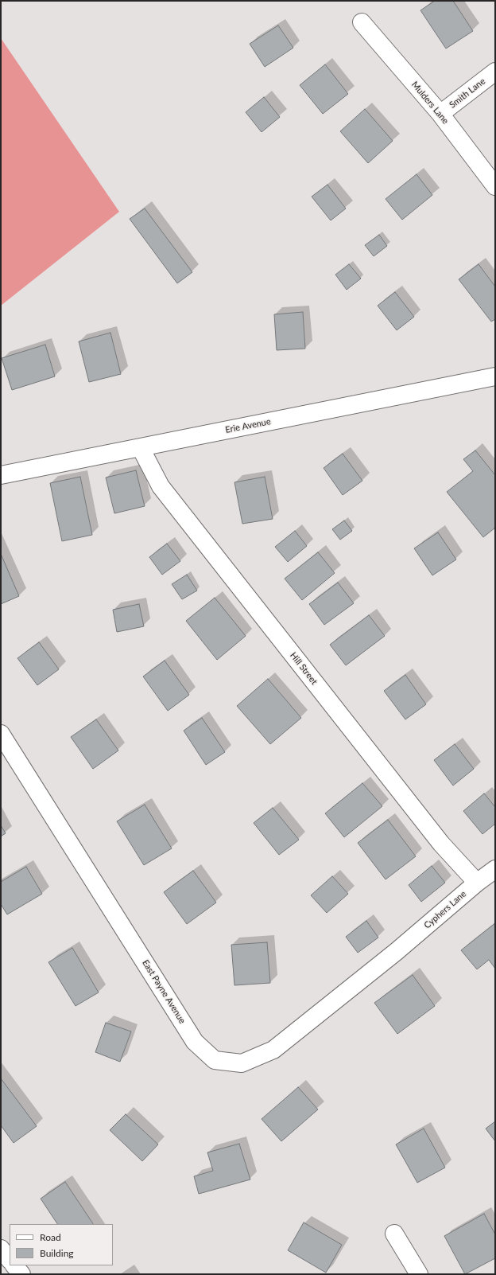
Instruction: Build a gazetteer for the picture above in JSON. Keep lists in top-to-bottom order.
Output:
{
  "streets": {
    "street": [
      "Smith Lane",
      "Mulders Lane",
      "Erie Avenue",
      "Hill Street",
      "Cyphers Lane",
      "East Payne Avenue"
    ]
  },
  "crossings": [
    ["Smith Lane", "Mulders Lane"],
    ["Erie Avenue", "Hill Street"],
    ["Hill Street", "Cyphers Lane"],
    ["Cyphers Lane", "East Payne Avenue"]
  ],
  "legend": ["Road", "Building"]
}
